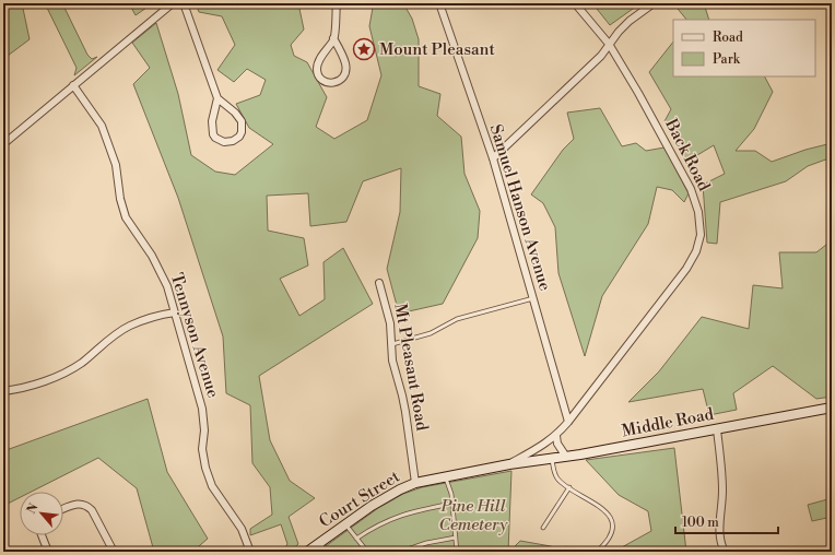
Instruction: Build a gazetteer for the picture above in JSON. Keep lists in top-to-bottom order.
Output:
{
  "streets": {
    "street": [
      "Back Road",
      "Samuel Hanson Avenue",
      "Tennyson Avenue",
      "Mt Pleasant Road",
      "Middle Road",
      "Court Street"
    ]
  },
  "crossings": [
    ["Back Road", "Samuel Hanson Avenue"],
    ["Back Road", "Middle Road"],
    ["Back Road", "Court Street"],
    ["Mt Pleasant Road", "Court Street"],
    ["Middle Road", "Court Street"]
  ],
  "parks": ["Pine Hill Cemetery"],
  "places": {
    "place": ["Mount Pleasant"]
  },
  "legend": ["Road", "Park"],
  "scale_bar": "100 m",
  "north": "top left"
}
